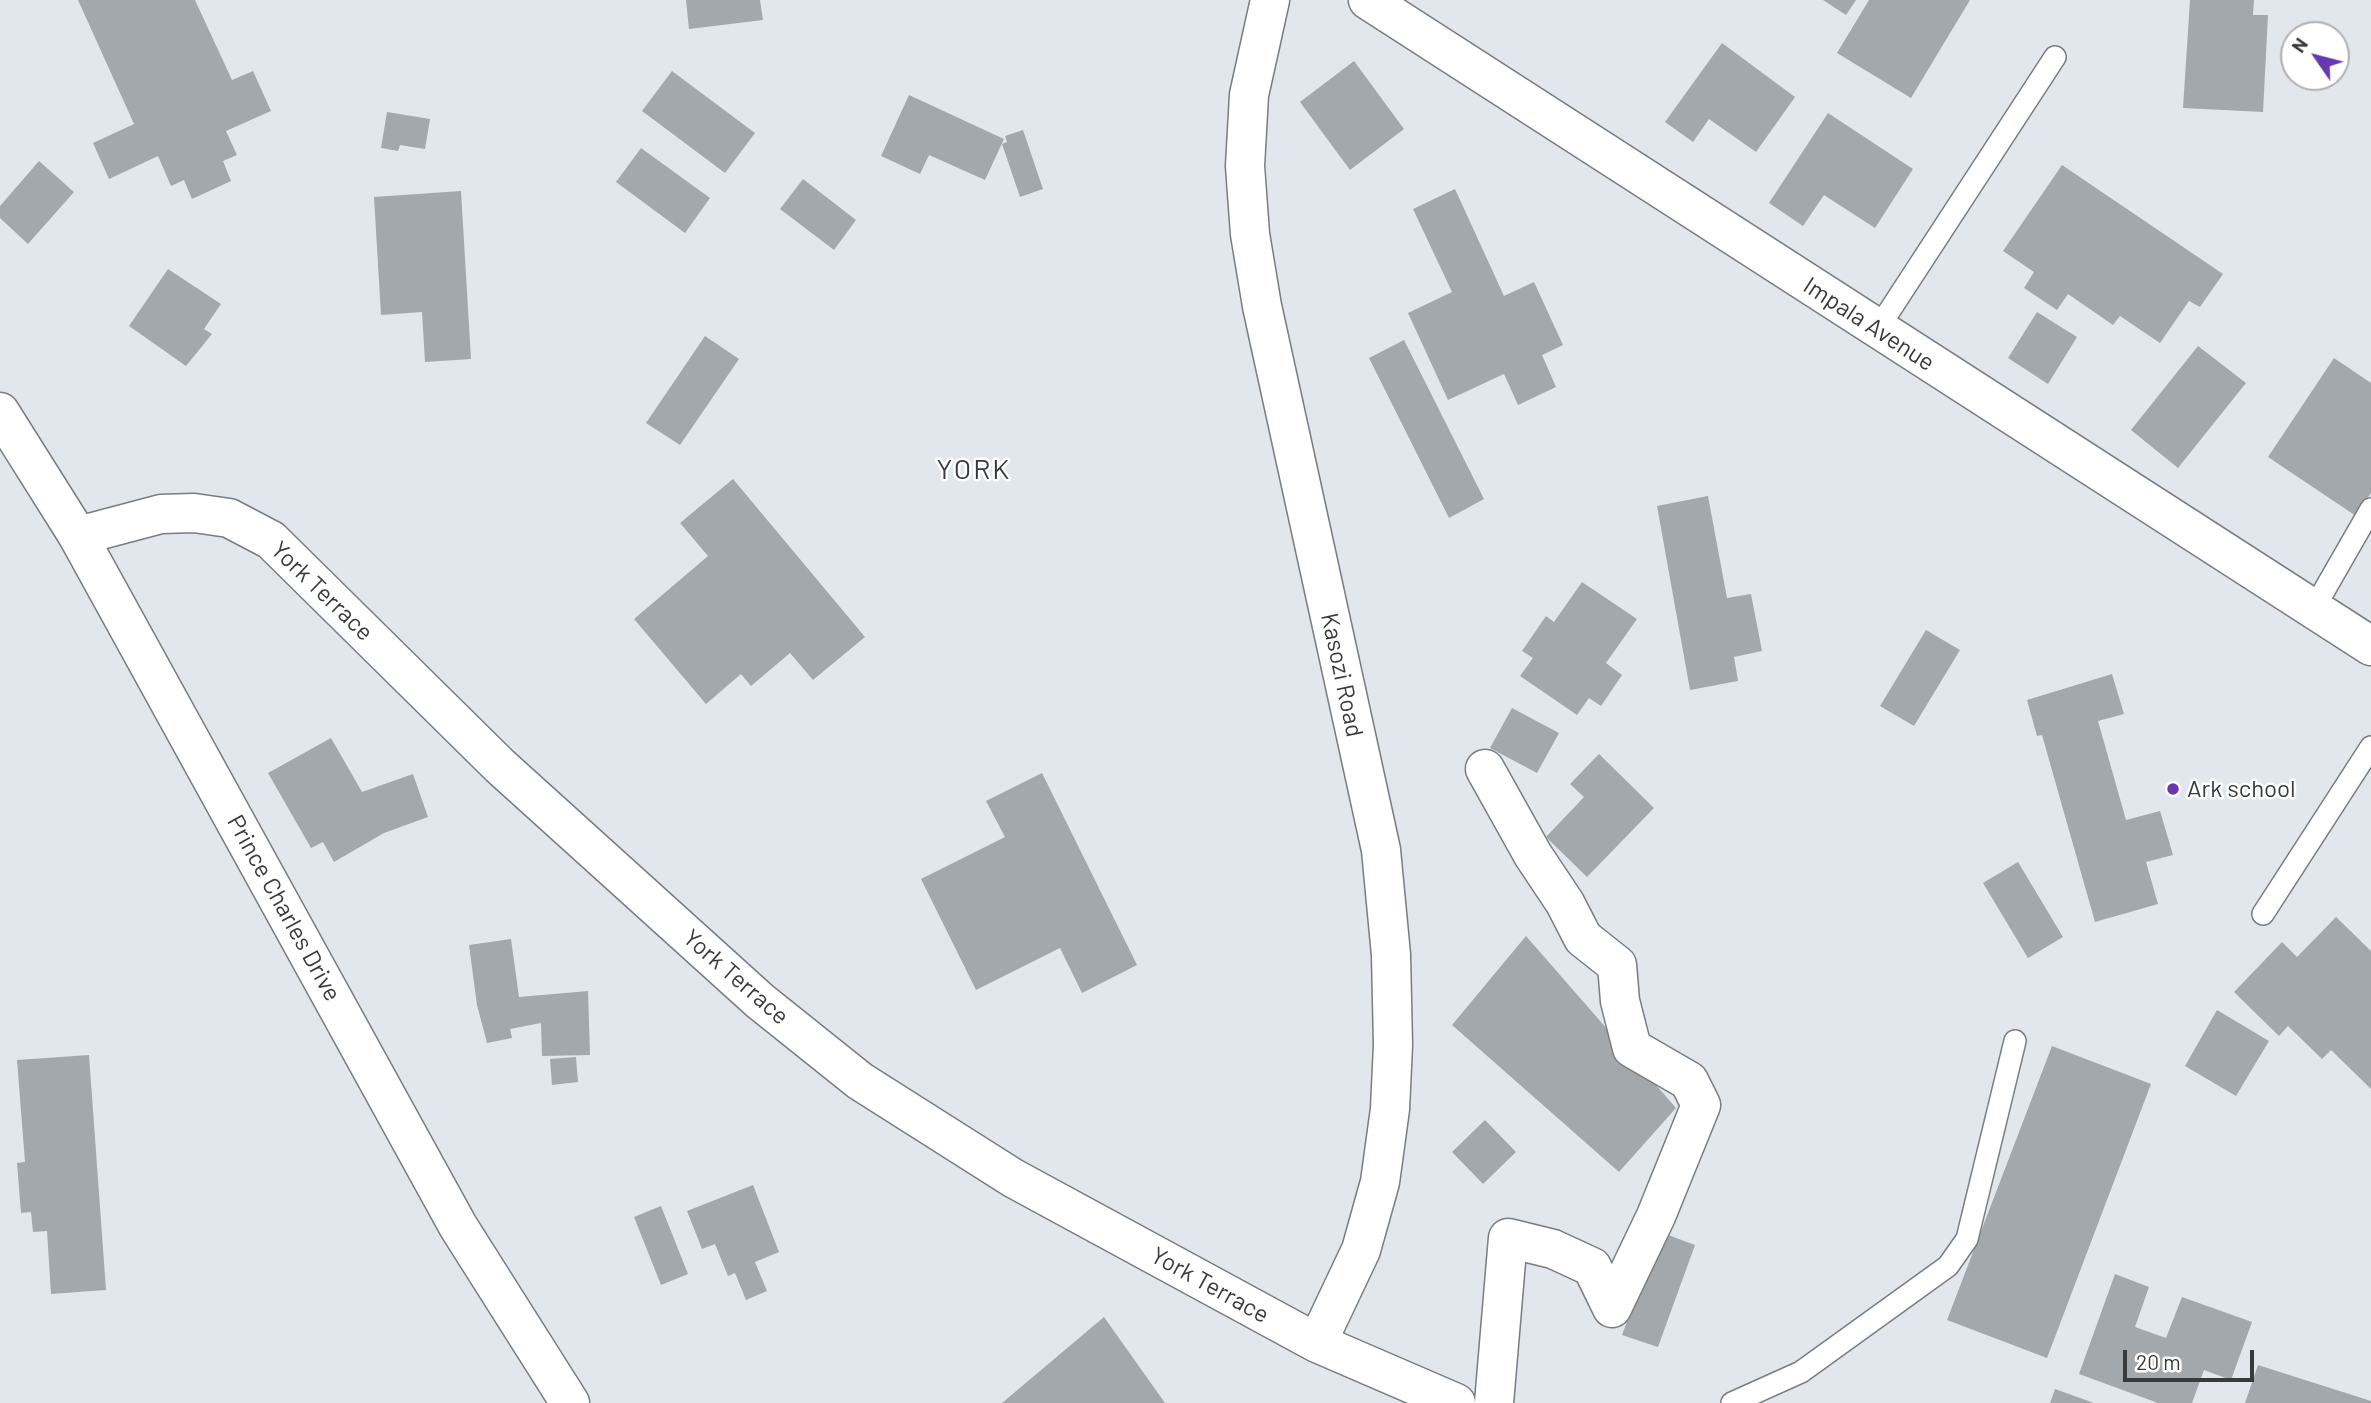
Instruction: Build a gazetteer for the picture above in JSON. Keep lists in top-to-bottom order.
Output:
{
  "streets": {
    "street": [
      "Impala Avenue",
      "York Terrace",
      "Kasozi Road",
      "Prince Charles Drive"
    ]
  },
  "crossings": [
    ["York Terrace", "Kasozi Road"],
    ["York Terrace", "Prince Charles Drive"]
  ],
  "districts": ["YORK"],
  "places": ["Ark school"],
  "scale_bar": "20 m",
  "north": "top left"
}
